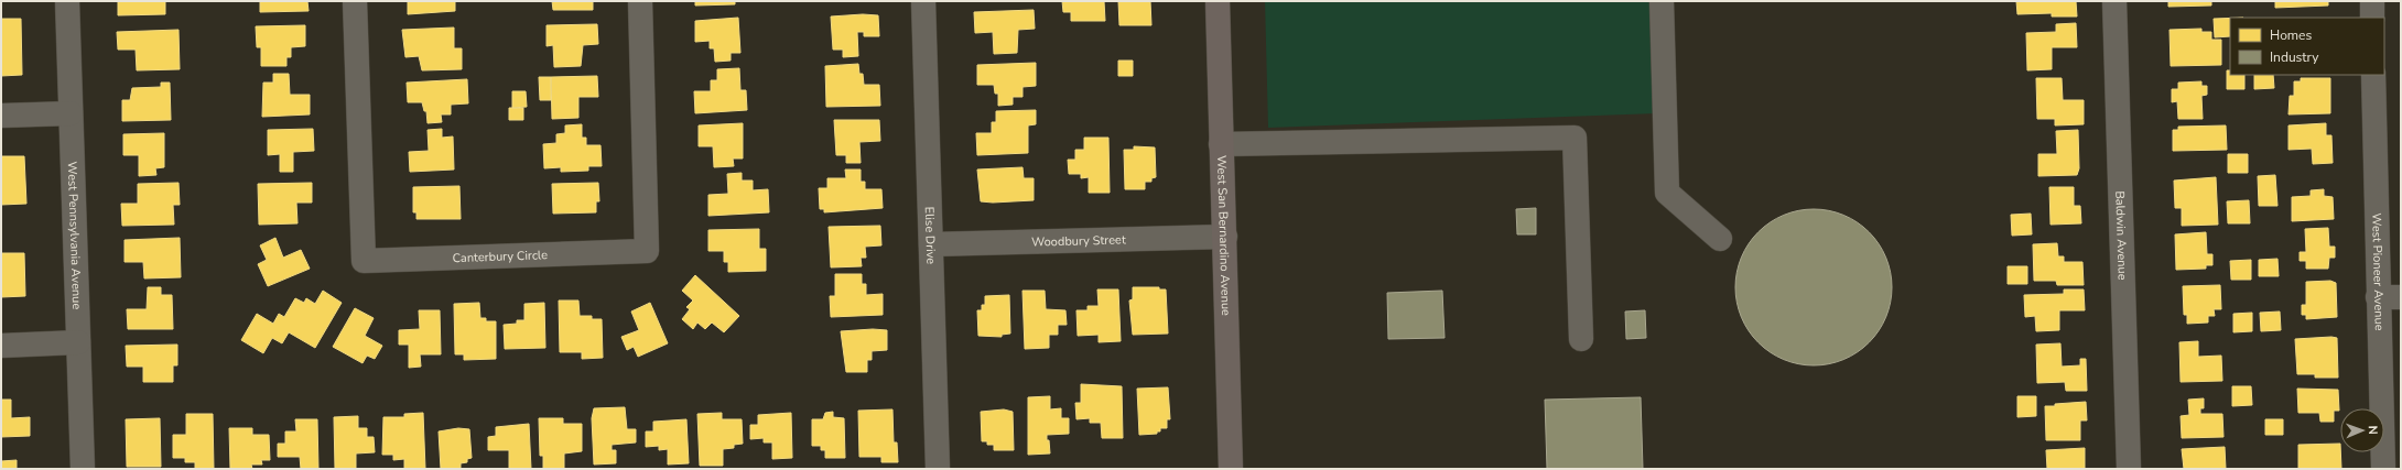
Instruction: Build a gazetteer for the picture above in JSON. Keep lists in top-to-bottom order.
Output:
{
  "streets": {
    "main road": ["West San Bernardino Avenue"],
    "street": [
      "West Pennsylvania Avenue",
      "Elise Drive",
      "Baldwin Avenue",
      "Woodbury Street",
      "Canterbury Circle",
      "West Pioneer Avenue"
    ]
  },
  "crossings": [
    ["Elise Drive", "Woodbury Street"],
    ["West San Bernardino Avenue", "Woodbury Street"]
  ],
  "legend": ["Homes", "Industry"],
  "north": "right"
}
